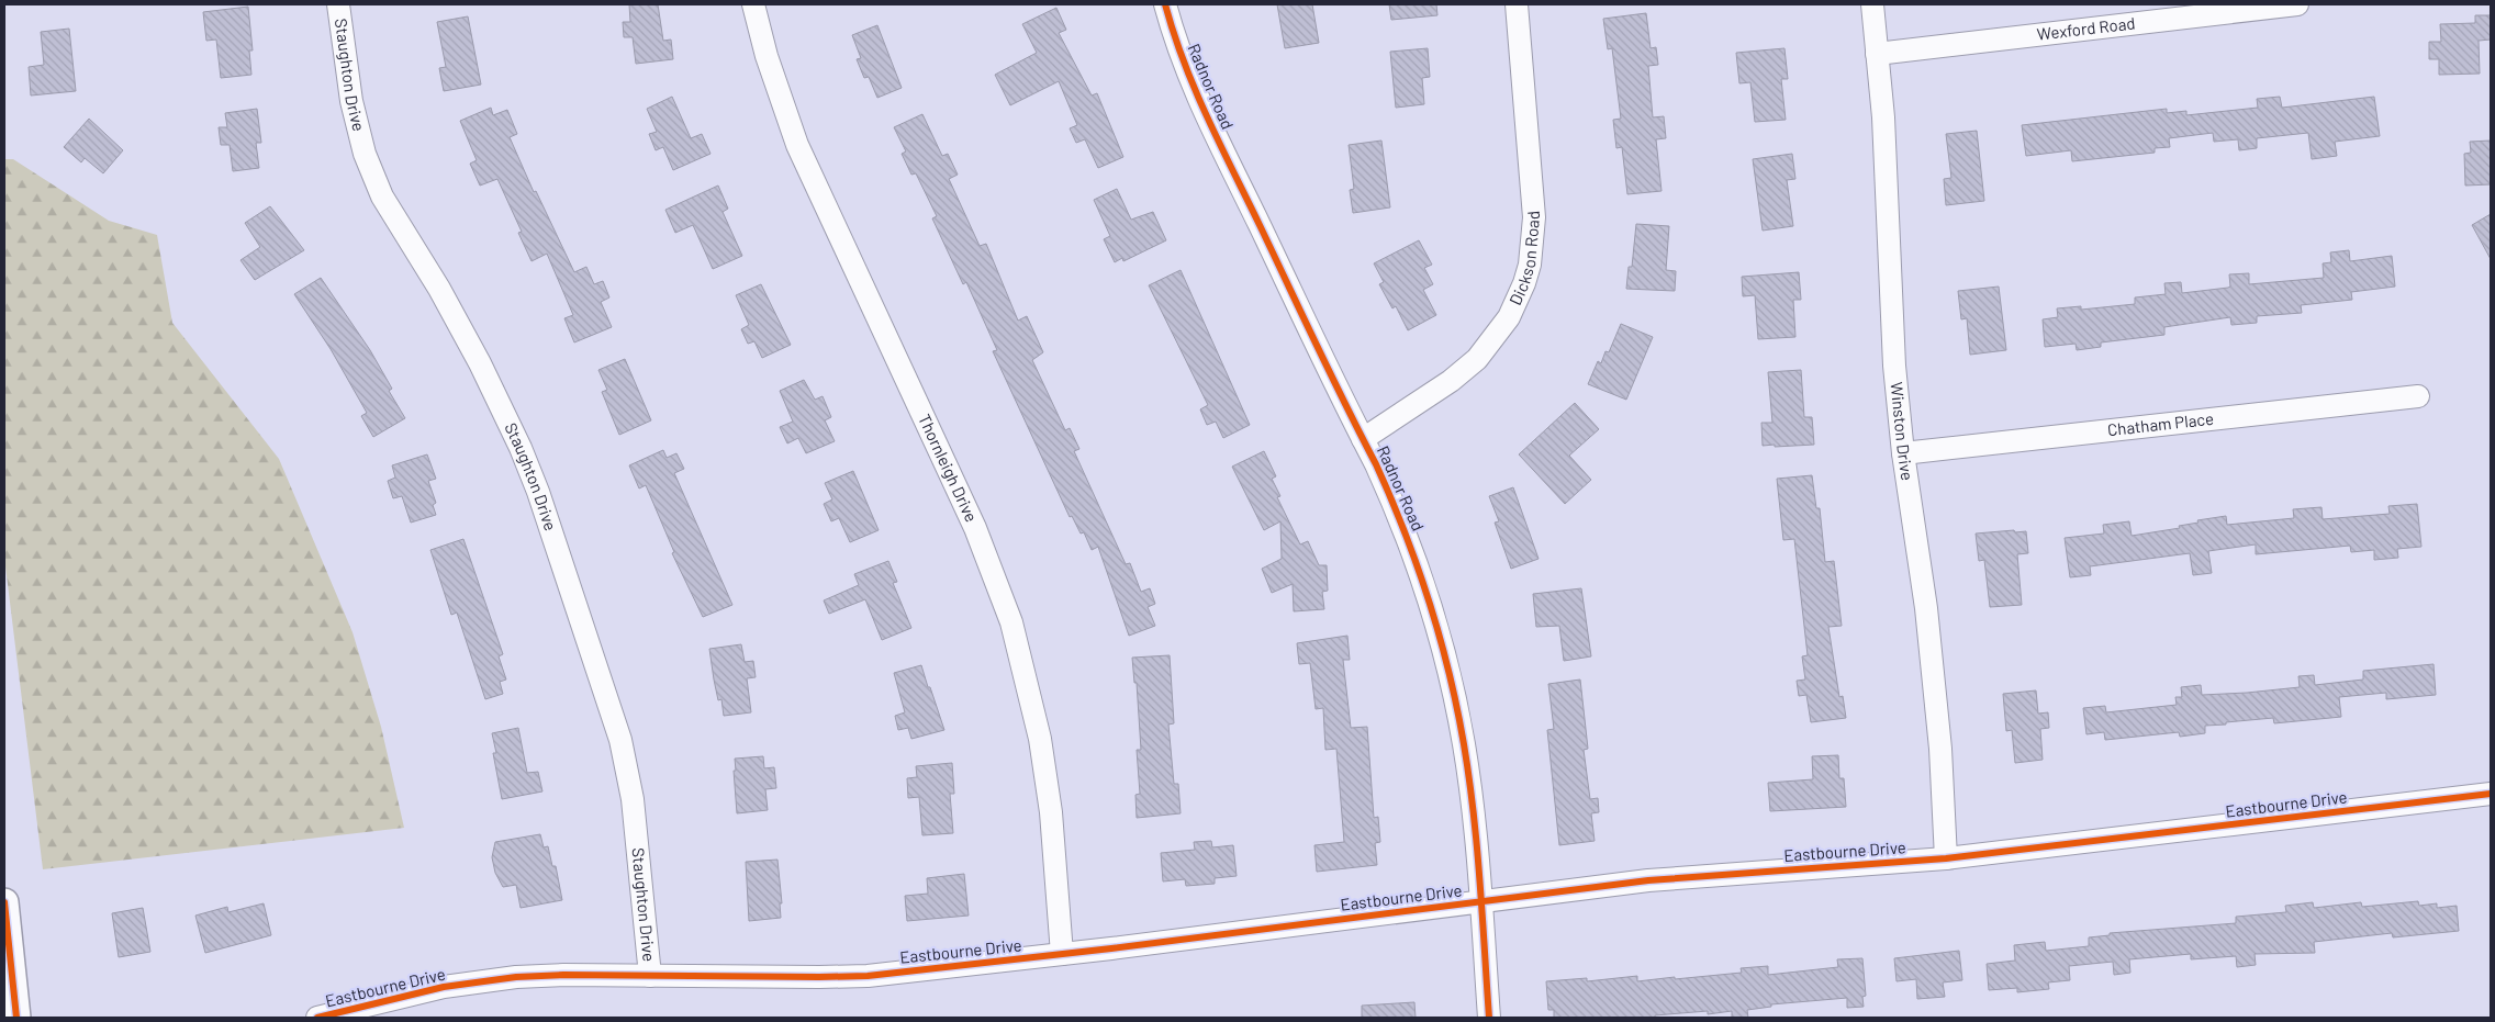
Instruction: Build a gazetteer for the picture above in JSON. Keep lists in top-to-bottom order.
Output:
{
  "streets": {
    "street": [
      "Wexford Road",
      "Staughton Drive",
      "Radnor Road",
      "Dickson Road",
      "Chatham Place",
      "Winston Drive",
      "Thornleigh Drive",
      "Eastbourne Drive"
    ]
  },
  "crossings": [
    ["Wexford Road", "Winston Drive"],
    ["Staughton Drive", "Eastbourne Drive"],
    ["Radnor Road", "Dickson Road"],
    ["Radnor Road", "Eastbourne Drive"],
    ["Chatham Place", "Winston Drive"],
    ["Winston Drive", "Eastbourne Drive"],
    ["Thornleigh Drive", "Eastbourne Drive"]
  ]
}
